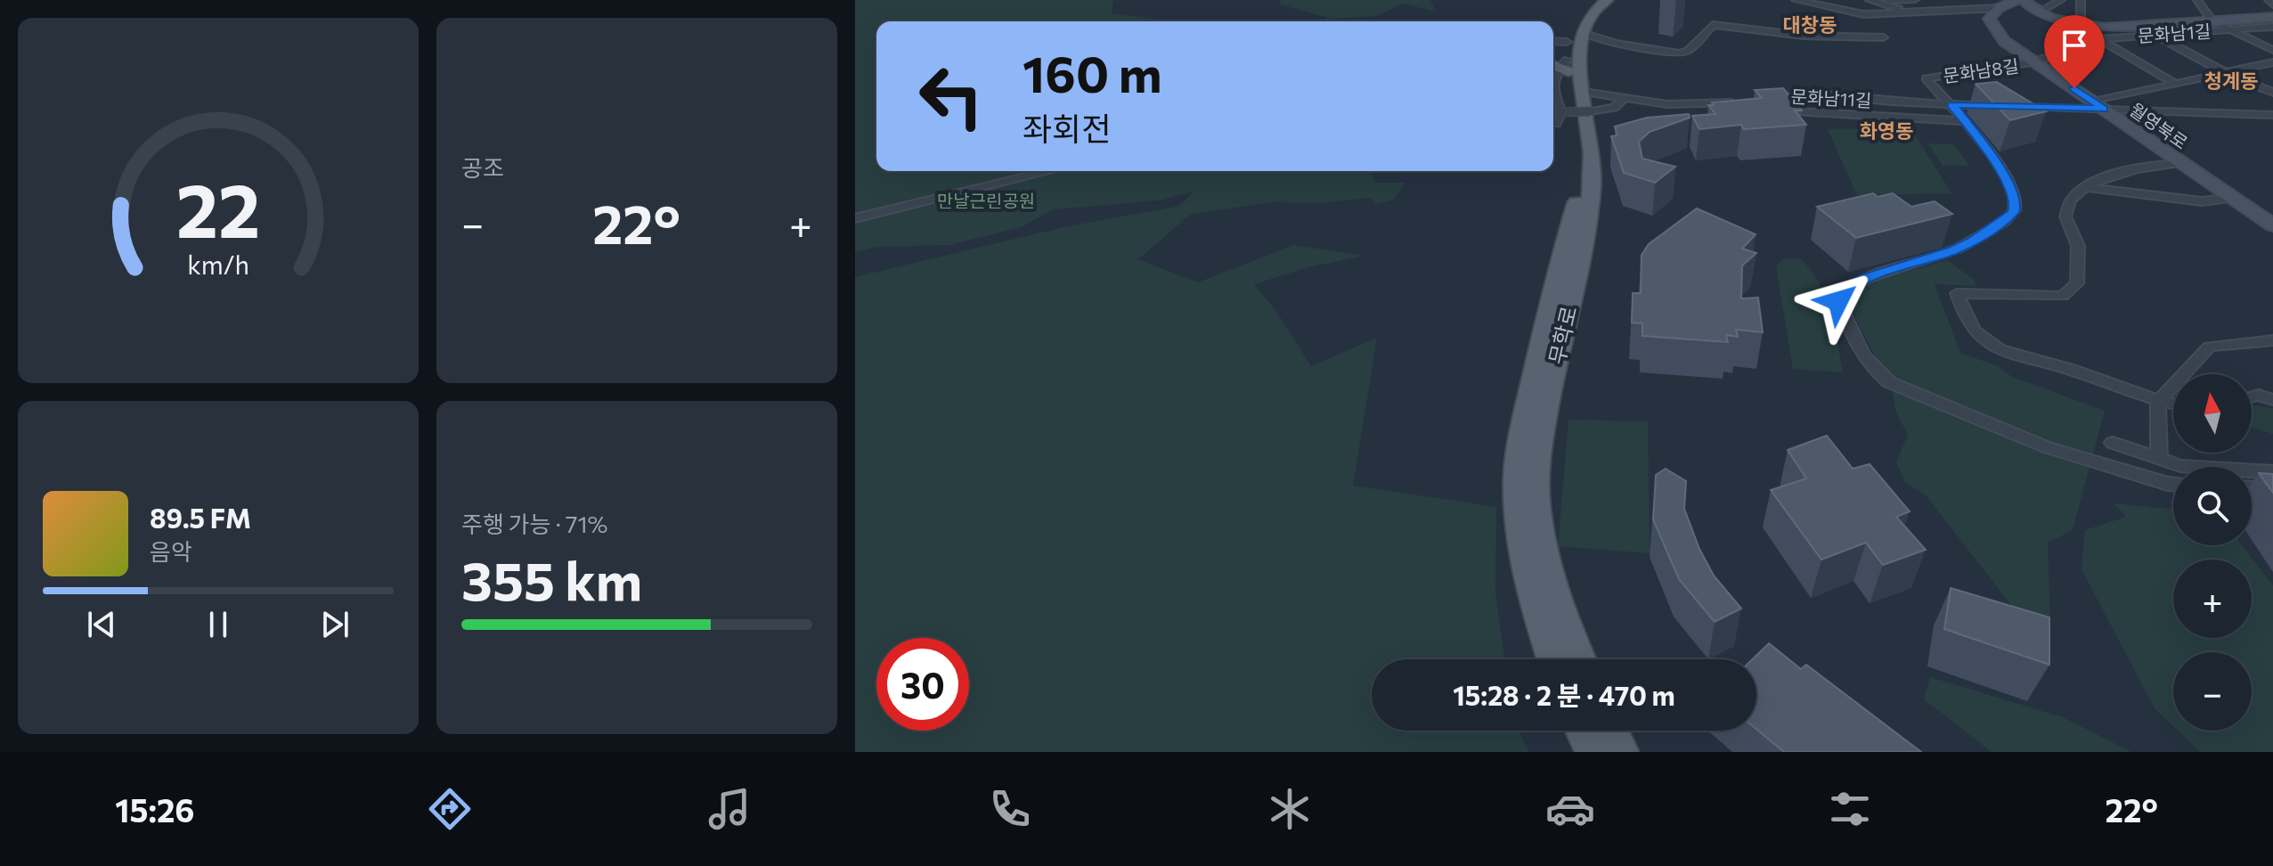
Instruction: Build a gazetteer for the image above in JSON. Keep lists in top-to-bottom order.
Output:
{
  "streets": {
    "main road": ["월영북로", "무학로"],
    "street": ["문화남1길", "문화남8길", "문화남11길"]
  },
  "crossings": [
    ["문화남1길", "문화남8길"],
    ["문화남1길", "월영북로"],
    ["문화남8길", "문화남11길"],
    ["문화남8길", "월영북로"]
  ],
  "districts": ["대창동", "청계동", "화영동"],
  "parks": ["만날근린공원"],
  "north": "top",
  "page": {
    "tile": [
      "공조",
      ["주행 가능 · 71%", "355 km"]
    ],
    "turn": ["160 m", "좌회전"],
    "heat": ["−", "22°", "+"],
    "map_buttons": ["+", "−"],
    "song": ["89.5 FM", "음악"],
    "limit": "30",
    "trip": "15:28 · 2 분 · 470 m",
    "tabs": ["15:26", "22°"],
    "gauge": ["22", "km/h"]
  }
}
